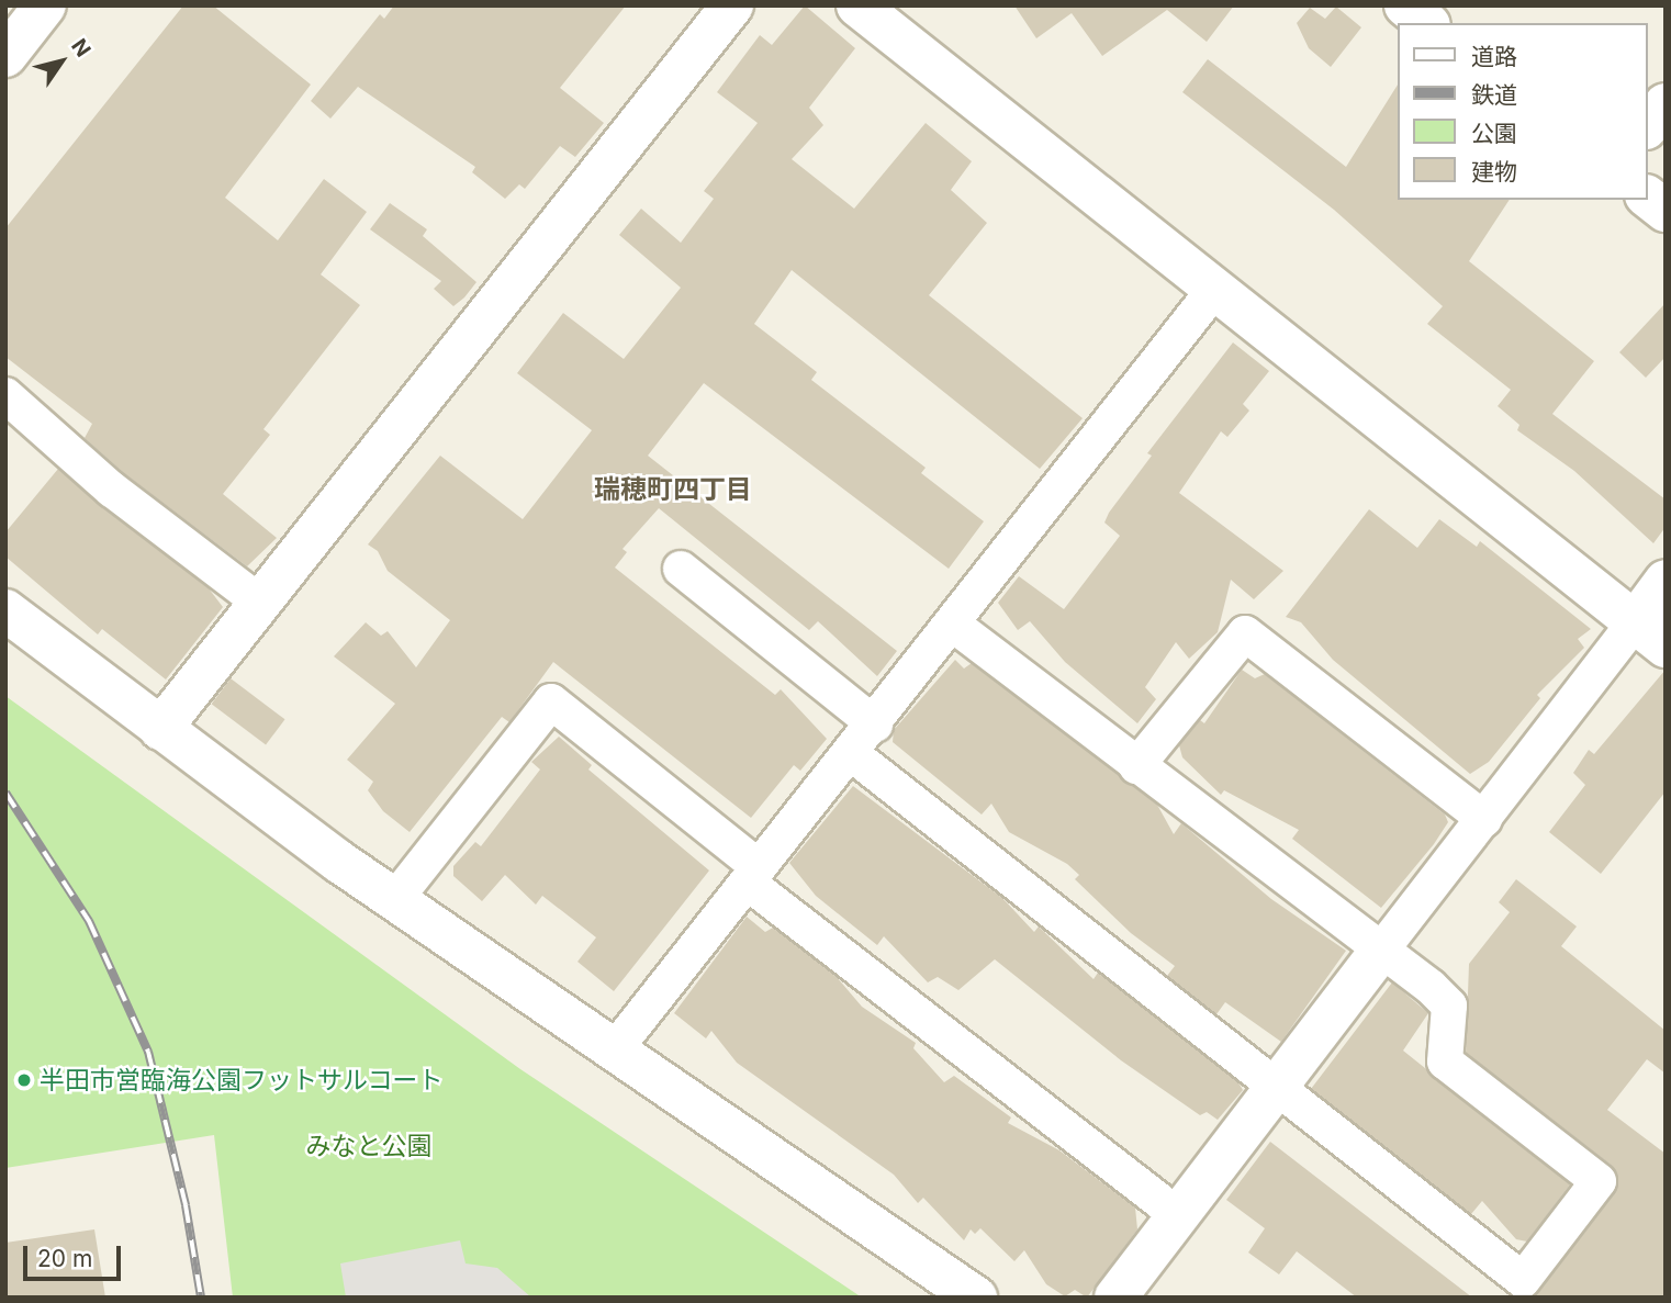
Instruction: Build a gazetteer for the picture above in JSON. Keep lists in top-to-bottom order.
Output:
{
  "districts": ["瑞穂町四丁目"],
  "parks": ["みなと公園"],
  "places": ["半田市営臨海公園フットサルコート"],
  "legend": [
    "道路",
    "鉄道",
    "公園",
    "建物"
  ],
  "scale_bar": "20 m",
  "north": "top right"
}
